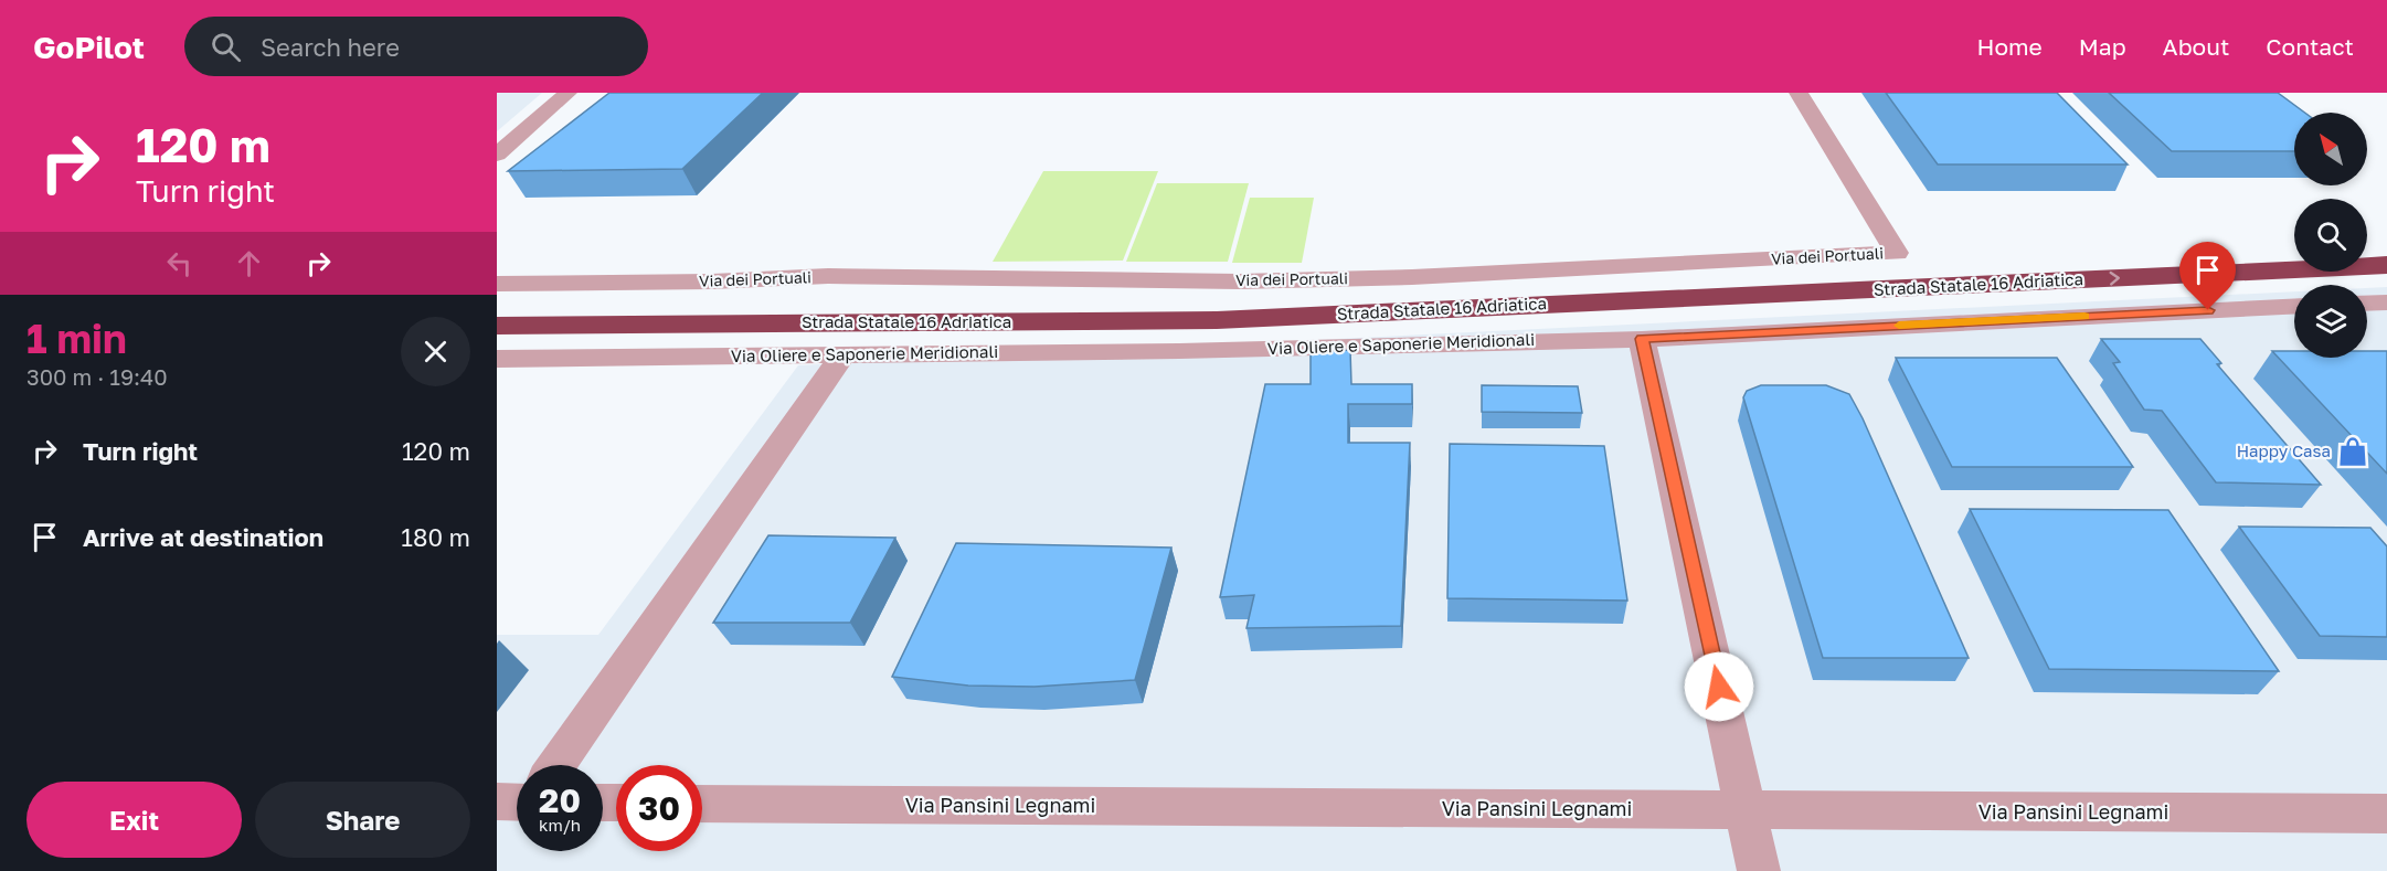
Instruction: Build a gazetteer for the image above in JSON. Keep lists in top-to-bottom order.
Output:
{
  "streets": {
    "highway": ["Strada Statale 16 Adriatica"],
    "street": ["Via dei Portuali", "Via Oliere e Saponerie Meridionali", "Via Pansini Legnami"]
  },
  "places": {
    "shop": ["Happy Casa"]
  },
  "north": "top left",
  "page": {
    "header": "GoPilot",
    "search": "Search here",
    "nav": [
      "Home",
      "Map",
      "About",
      "Contact"
    ],
    "turn": ["120 m", "Turn right"],
    "heading": ["1 min", "300 m · 19:40"],
    "list": [
      {
        "name": "Turn right",
        "value": "120 m"
      },
      {
        "name": "Arrive at destination",
        "value": "180 m"
      }
    ],
    "speed": "20 km/h",
    "limit": "30",
    "buttons": ["Exit", "Share"]
  }
}
